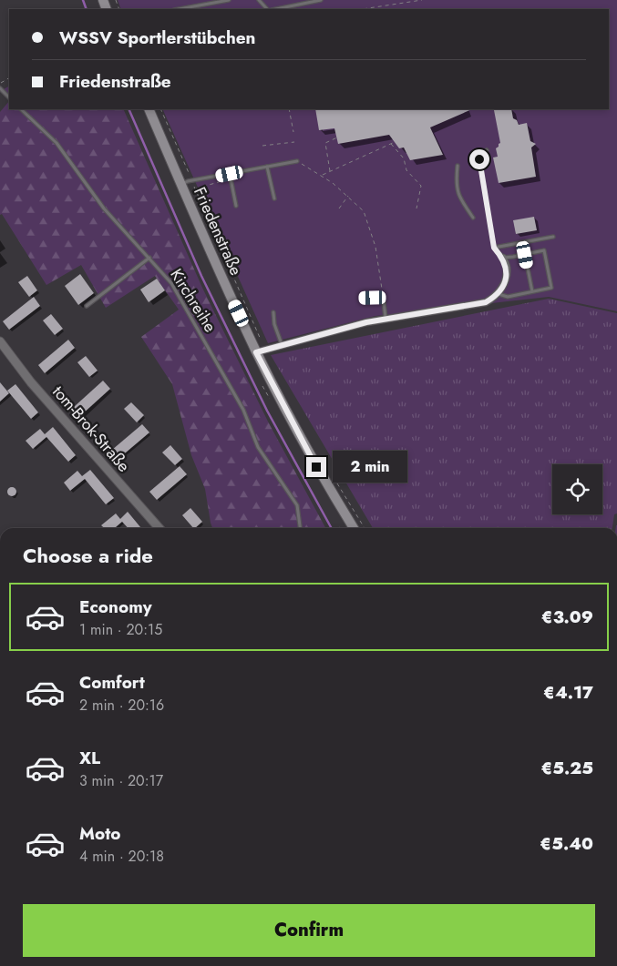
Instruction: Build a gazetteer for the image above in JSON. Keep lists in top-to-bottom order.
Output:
{
  "streets": {
    "main road": ["Friedenstraße"],
    "street": ["tom-Brok-Straße"],
    "lane": ["Kirchreihe"]
  },
  "page": {
    "banner": ["WSSV Sportlerstübchen", "Friedenstraße"],
    "bubble": "2 min",
    "heading": "Choose a ride",
    "list": [
      {
        "name": "Economy",
        "note": "1 min · 20:15",
        "value": "€3.09"
      },
      {
        "name": "Comfort",
        "note": "2 min · 20:16",
        "value": "€4.17"
      },
      {
        "name": "XL",
        "note": "3 min · 20:17",
        "value": "€5.25"
      },
      {
        "name": "Moto",
        "note": "4 min · 20:18",
        "value": "€5.40"
      }
    ],
    "buttons": "Confirm"
  }
}
